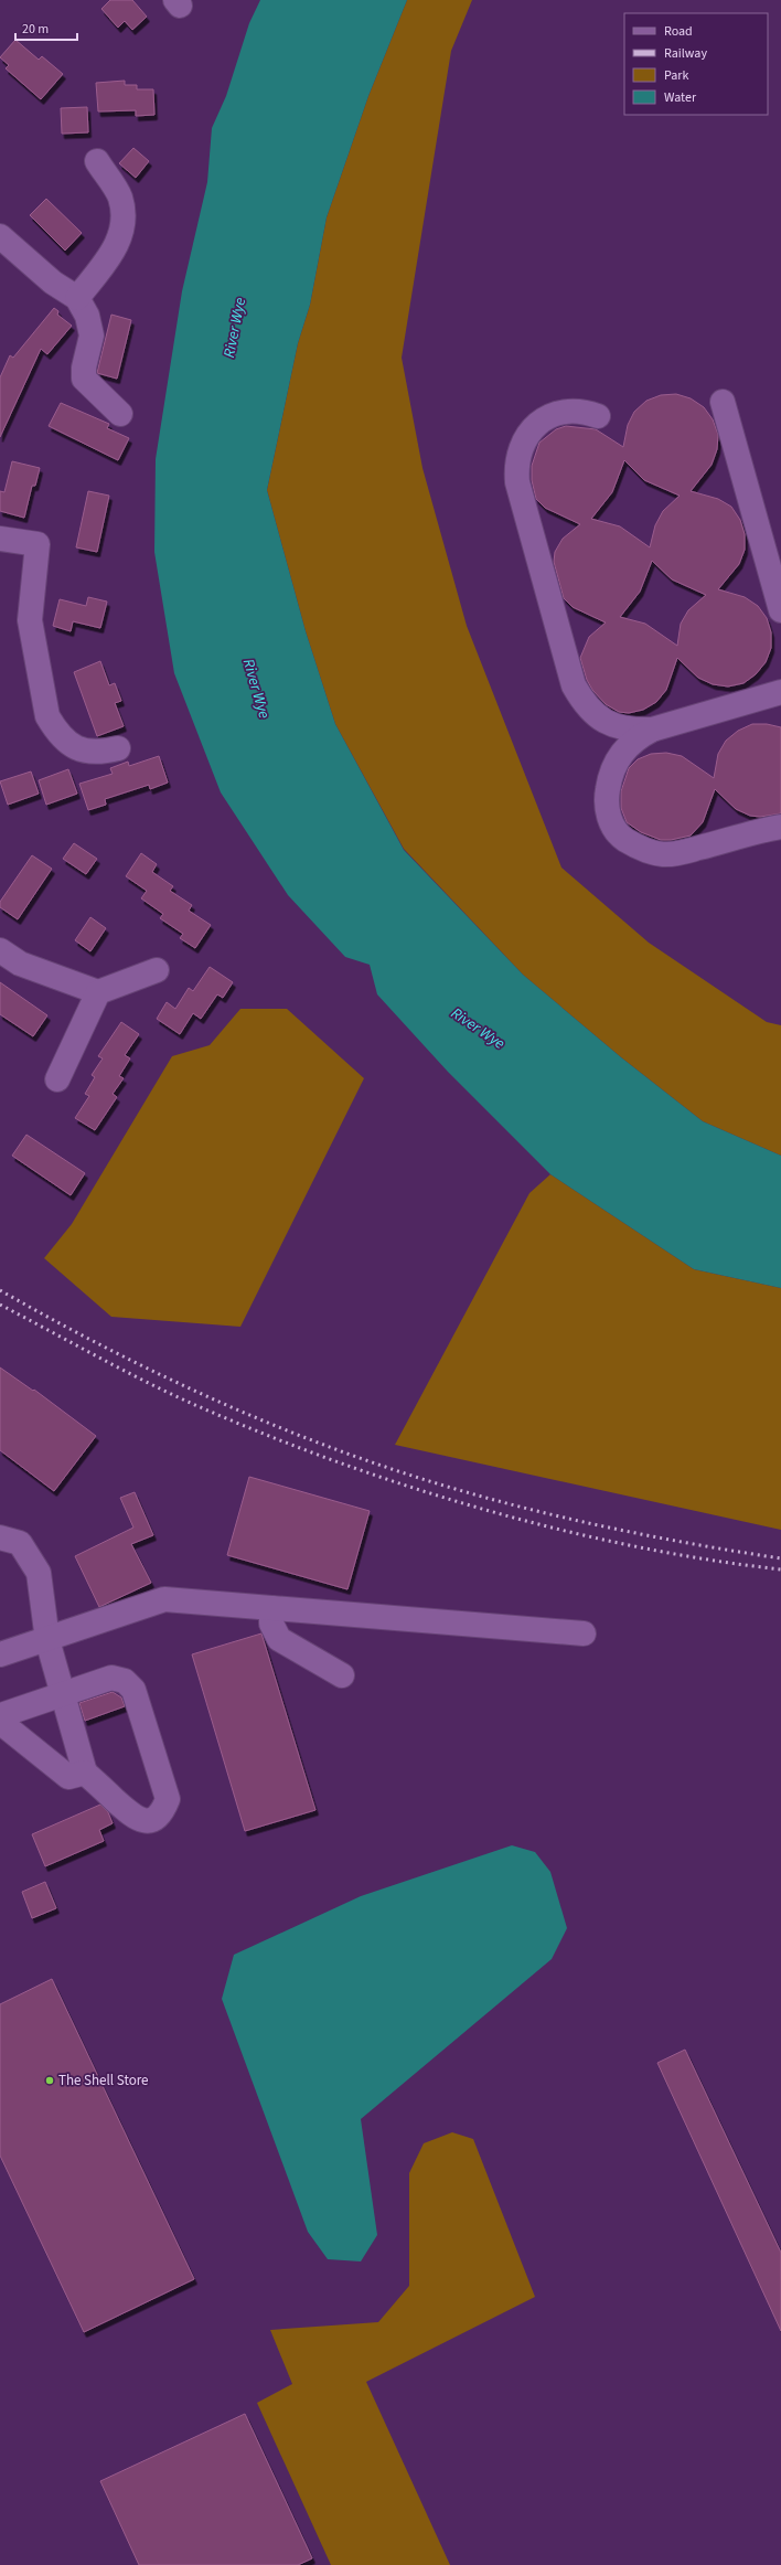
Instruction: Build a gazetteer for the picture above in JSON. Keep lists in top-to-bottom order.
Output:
{
  "water": ["River Wye"],
  "places": ["The Shell Store"],
  "legend": [
    "Road",
    "Railway",
    "Park",
    "Water"
  ],
  "scale_bar": "20 m"
}
